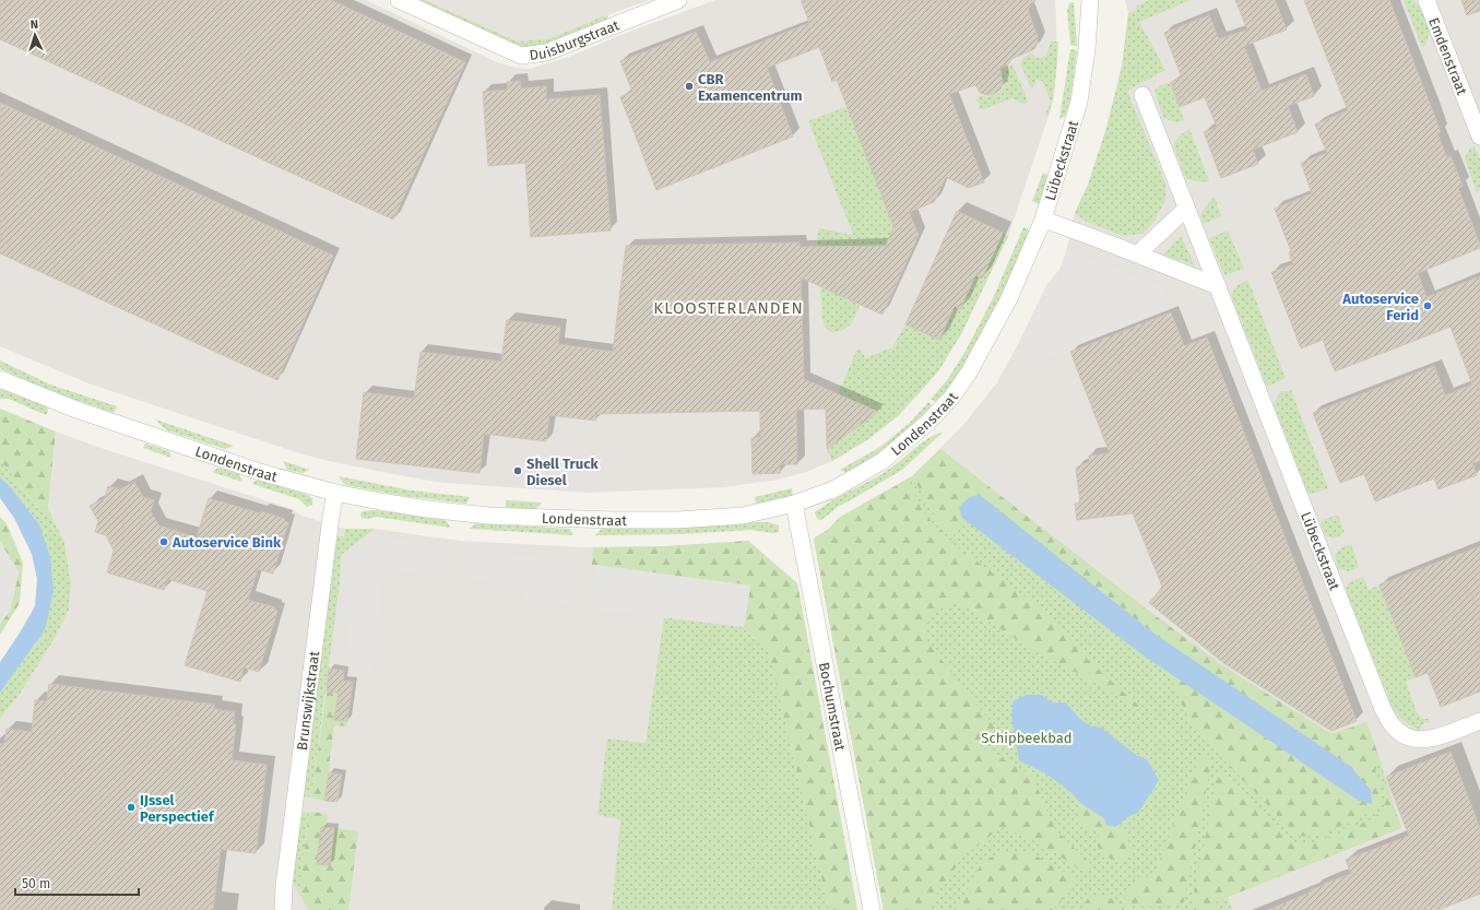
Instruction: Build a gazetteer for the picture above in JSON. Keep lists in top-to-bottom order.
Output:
{
  "streets": {
    "street": [
      "Duisburgstraat",
      "Emdenstraat",
      "Lübeckstraat",
      "Londenstraat",
      "Brunswijkstraat",
      "Bochumstraat"
    ]
  },
  "crossings": [
    ["Lübeckstraat", "Londenstraat"],
    ["Londenstraat", "Brunswijkstraat"],
    ["Londenstraat", "Bochumstraat"]
  ],
  "districts": ["KLOOSTERLANDEN"],
  "parks": ["Schipbeekbad"],
  "places": [
    "CBR Examencentrum",
    "Autoservice Ferid",
    "Shell Truck Diesel",
    "Autoservice Bink",
    "IJssel Perspectief"
  ],
  "scale_bar": "50 m",
  "north": "top"
}
